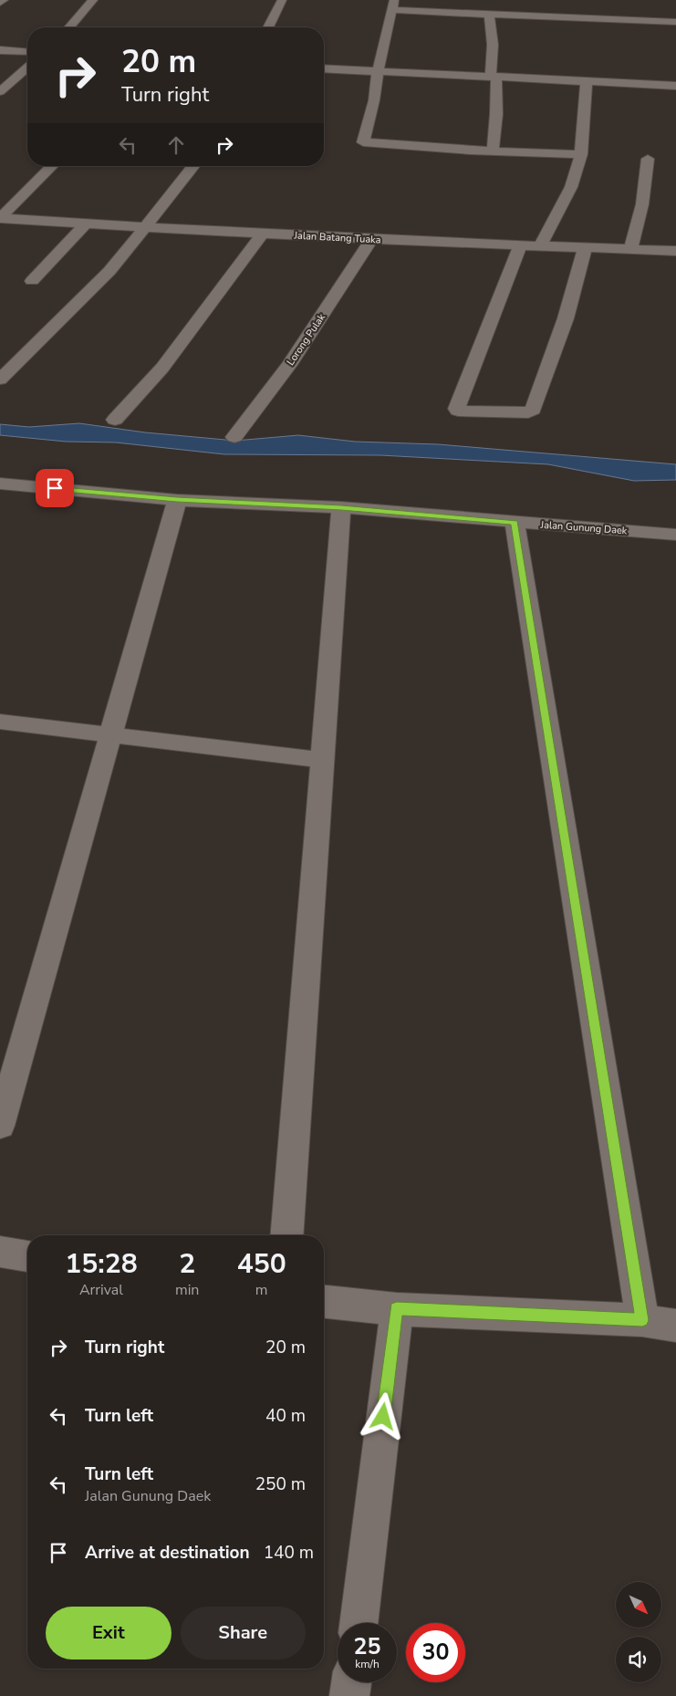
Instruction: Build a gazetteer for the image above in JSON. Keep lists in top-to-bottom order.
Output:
{
  "streets": {
    "street": ["Jalan Batang Tuaka", "Lorong Pulak", "Jalan Gunung Daek"]
  },
  "crossings": [
    ["Jalan Batang Tuaka", "Lorong Pulak"]
  ],
  "north": "bottom right",
  "page": {
    "turn": ["20 m", "Turn right"],
    "eta": [
      "15:28",
      "Arrival",
      "2",
      "min",
      "450",
      "m"
    ],
    "list": [
      {
        "name": "Turn right",
        "value": "20 m"
      },
      {
        "name": "Turn left",
        "value": "40 m"
      },
      {
        "name": "Turn left",
        "note": "Jalan Gunung Daek",
        "value": "250 m"
      },
      {
        "name": "Arrive at destination",
        "value": "140 m"
      }
    ],
    "buttons": ["Exit", "Share"],
    "speed": "25 km/h",
    "limit": "30"
  }
}
